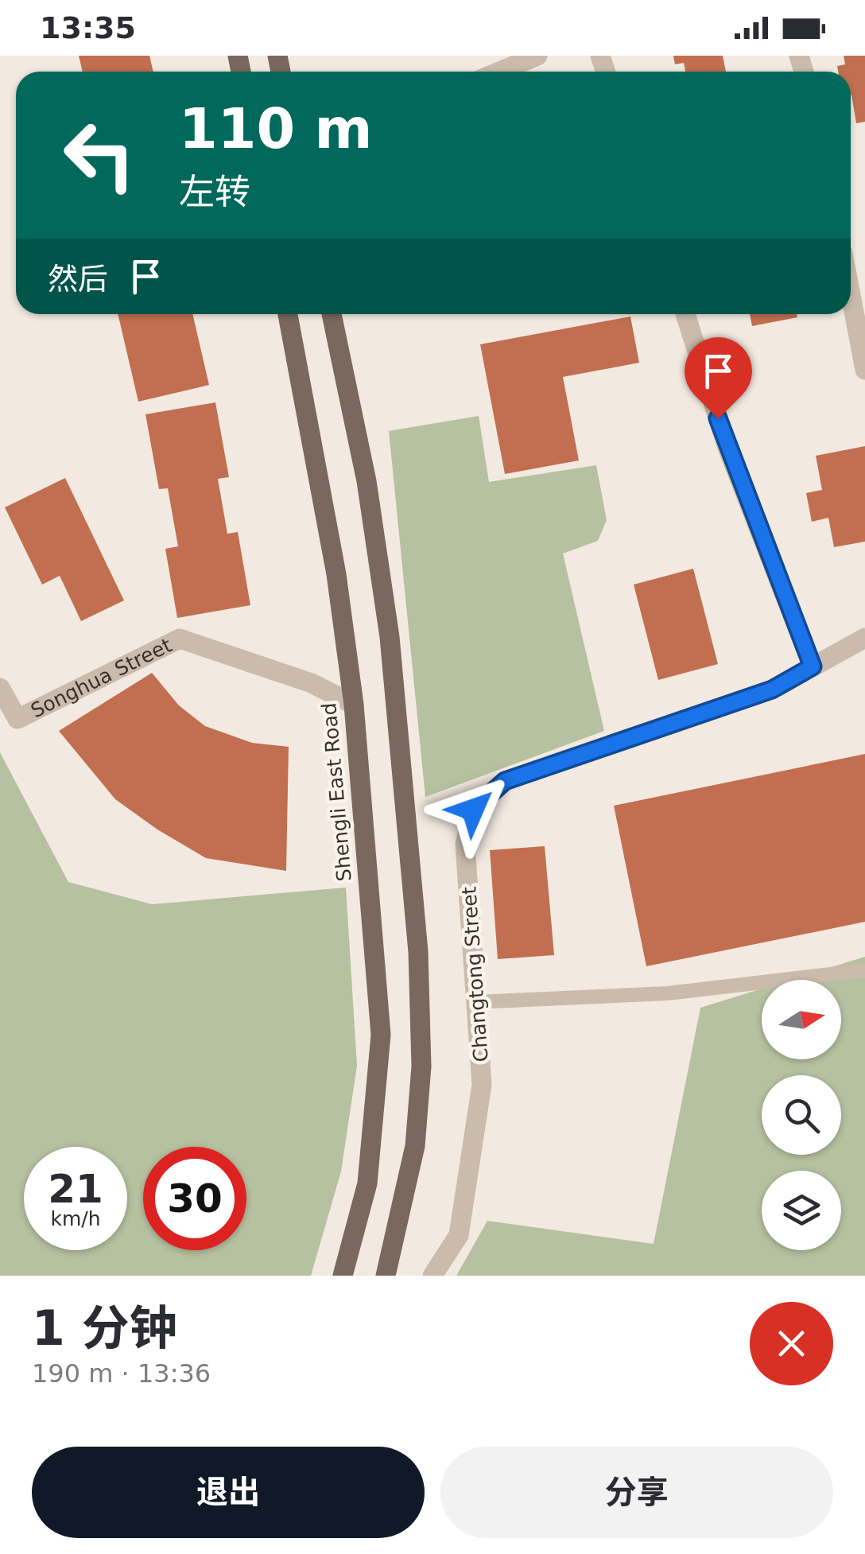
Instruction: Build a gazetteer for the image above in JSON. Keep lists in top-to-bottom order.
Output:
{
  "streets": {
    "main road": ["Shengli East Road"],
    "street": ["Songhua Street", "Changtong Street"]
  },
  "crossings": [
    ["Songhua Street", "Shengli East Road"]
  ],
  "north": "right",
  "page": {
    "status": "13:35",
    "turn": ["110 m", "左转"],
    "then": "然后",
    "speed": "21 km/h",
    "limit": "30",
    "heading": ["1 分钟", "190 m · 13:36"],
    "buttons": ["退出", "分享"]
  }
}
